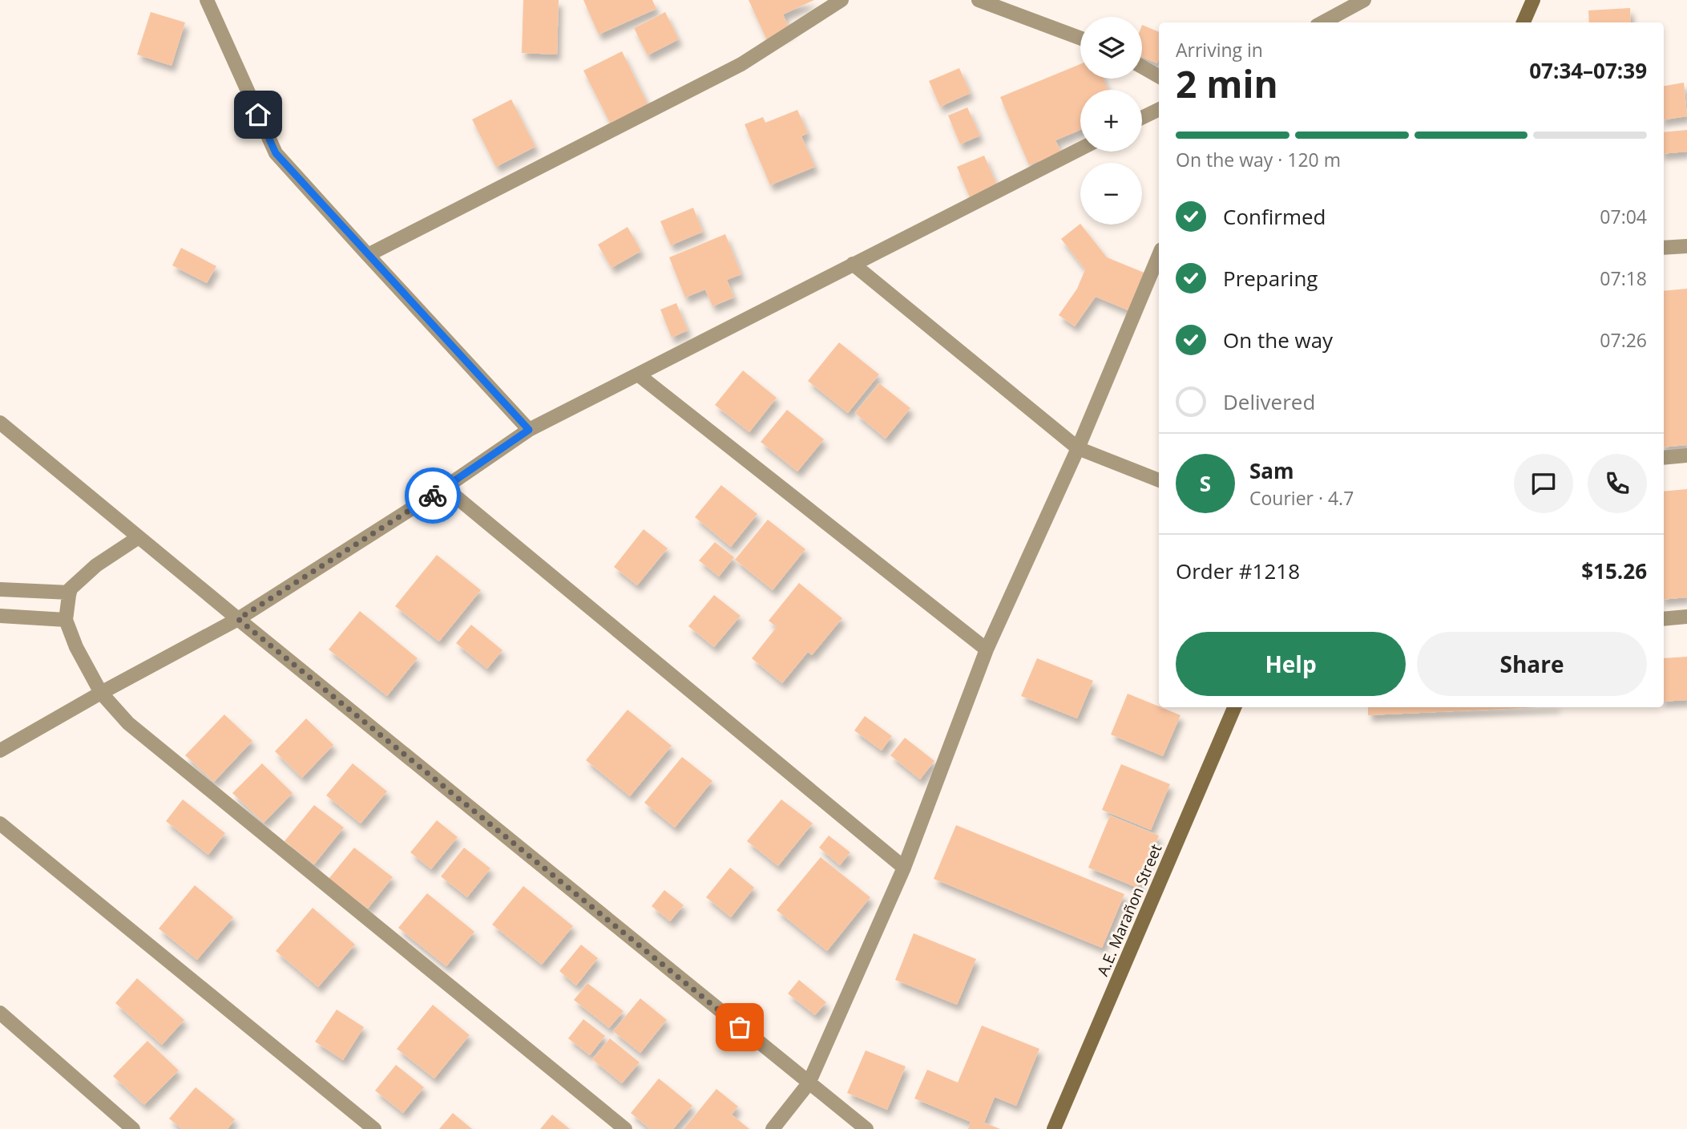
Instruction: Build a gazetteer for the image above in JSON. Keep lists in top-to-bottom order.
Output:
{
  "streets": {
    "main road": ["A.E. Marañon Street"]
  },
  "page": {
    "map_buttons": ["+", "−"],
    "heading": ["2 min", "Arriving in", "07:34–07:39"],
    "panel": [
      "Sam",
      "Courier · 4.7",
      "Order #1218",
      "$15.26"
    ],
    "bar": "On the way · 120 m",
    "list": [
      ["Confirmed", "07:04"],
      ["Preparing", "07:18"],
      ["On the way", "07:26"],
      "Delivered"
    ],
    "round": "S",
    "buttons": ["Help", "Share"]
  }
}
